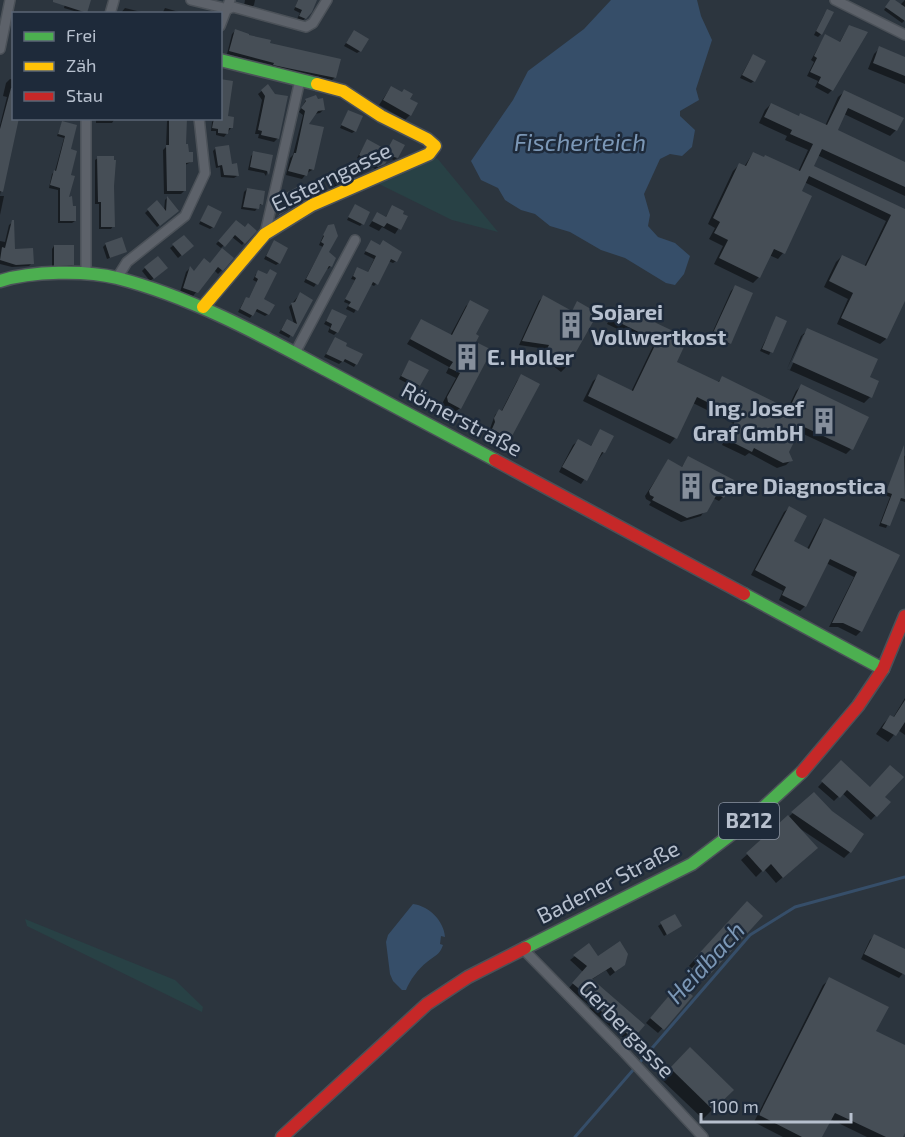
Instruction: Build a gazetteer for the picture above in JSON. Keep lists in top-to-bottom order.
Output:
{
  "streets": {
    "street": [
      "Elsterngasse",
      "Römerstraße",
      "B212",
      "Badener Straße",
      "Gerbergasse"
    ]
  },
  "crossings": [
    ["Elsterngasse", "Römerstraße"],
    ["Römerstraße", "Badener Straße"],
    ["Badener Straße", "Gerbergasse"]
  ],
  "water": ["Fischerteich", "Heidbach"],
  "places": {
    "building": [
      "Sojarei Vollwertkost",
      "E. Holler",
      "Ing. Josef Graf GmbH",
      "Care Diagnostica"
    ]
  },
  "legend": ["Frei", "Zäh", "Stau"],
  "scale_bar": "100 m"
}
